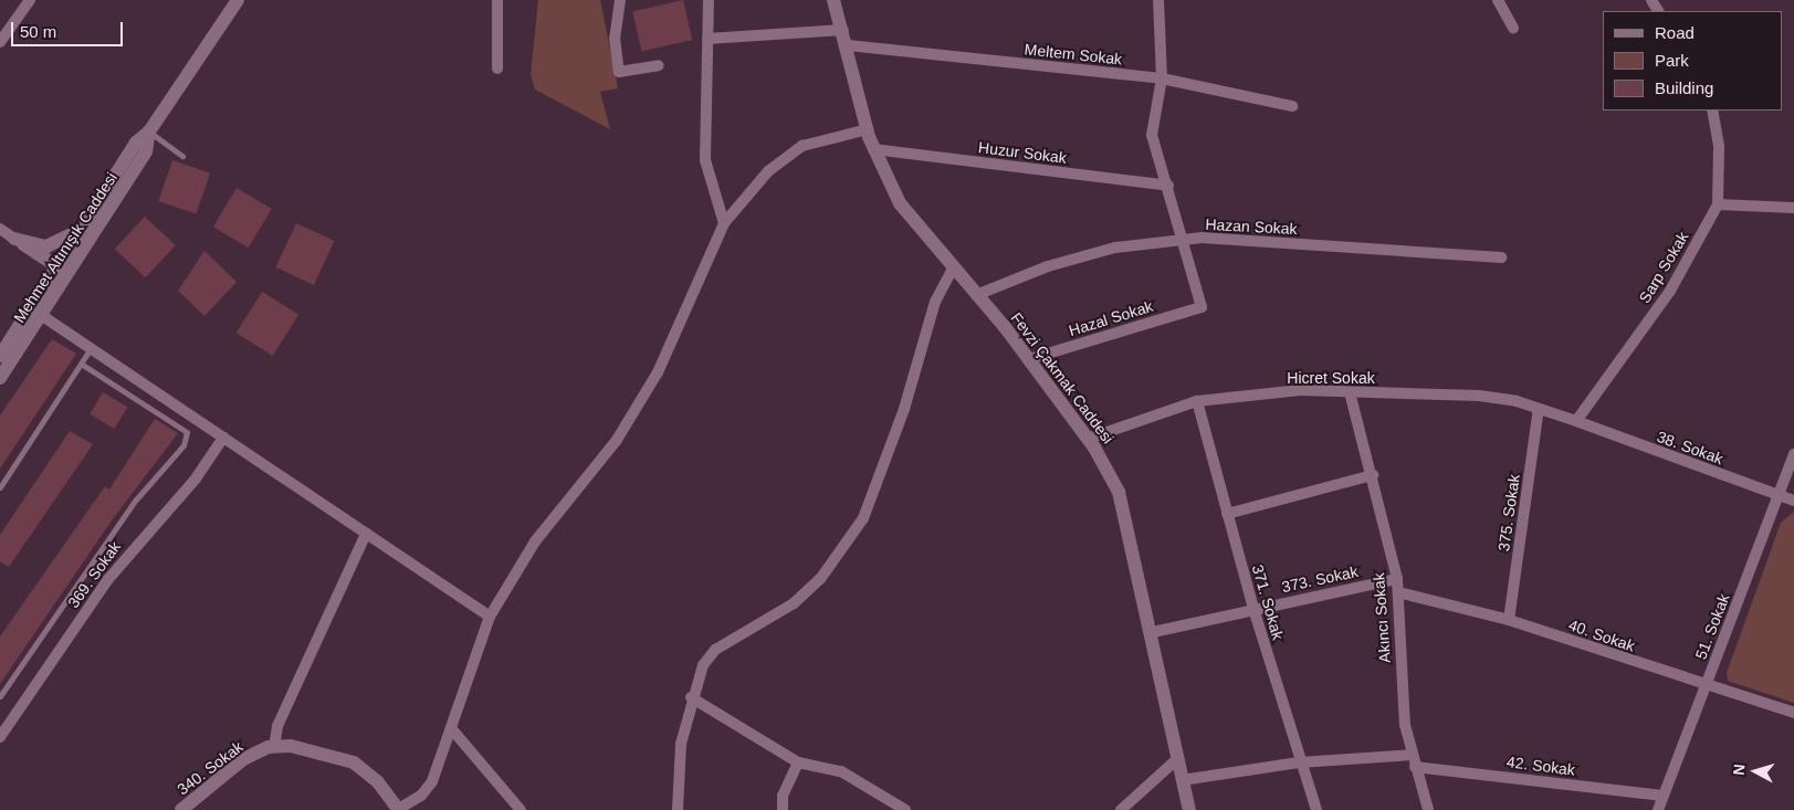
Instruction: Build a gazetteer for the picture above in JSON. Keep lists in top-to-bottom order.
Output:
{
  "streets": {
    "street": [
      "Meltem Sokak",
      "Huzur Sokak",
      "Hazan Sokak",
      "Mehmet Altınışık Caddesi",
      "Sarp Sokak",
      "Hazal Sokak",
      "Fevzi Çakmak Caddesi",
      "Hicret Sokak",
      "38. Sokak",
      "375. Sokak",
      "369. Sokak",
      "373. Sokak",
      "371. Sokak",
      "Akıncı Sokak",
      "51. Sokak",
      "40. Sokak",
      "42. Sokak",
      "340. Sokak"
    ]
  },
  "crossings": [
    ["Meltem Sokak", "Fevzi Çakmak Caddesi"],
    ["Huzur Sokak", "Fevzi Çakmak Caddesi"],
    ["Hazan Sokak", "Hazal Sokak"],
    ["Hazan Sokak", "Fevzi Çakmak Caddesi"],
    ["Sarp Sokak", "Hicret Sokak"],
    ["Sarp Sokak", "38. Sokak"],
    ["Hazal Sokak", "Fevzi Çakmak Caddesi"],
    ["Fevzi Çakmak Caddesi", "Hicret Sokak"],
    ["Fevzi Çakmak Caddesi", "373. Sokak"],
    ["Hicret Sokak", "38. Sokak"],
    ["Hicret Sokak", "375. Sokak"],
    ["Hicret Sokak", "371. Sokak"],
    ["Hicret Sokak", "Akıncı Sokak"],
    ["38. Sokak", "51. Sokak"],
    ["375. Sokak", "40. Sokak"],
    ["373. Sokak", "371. Sokak"],
    ["373. Sokak", "Akıncı Sokak"],
    ["Akıncı Sokak", "40. Sokak"],
    ["Akıncı Sokak", "42. Sokak"],
    ["51. Sokak", "40. Sokak"],
    ["51. Sokak", "42. Sokak"]
  ],
  "legend": ["Road", "Park", "Building"],
  "scale_bar": "50 m",
  "north": "left"
}
